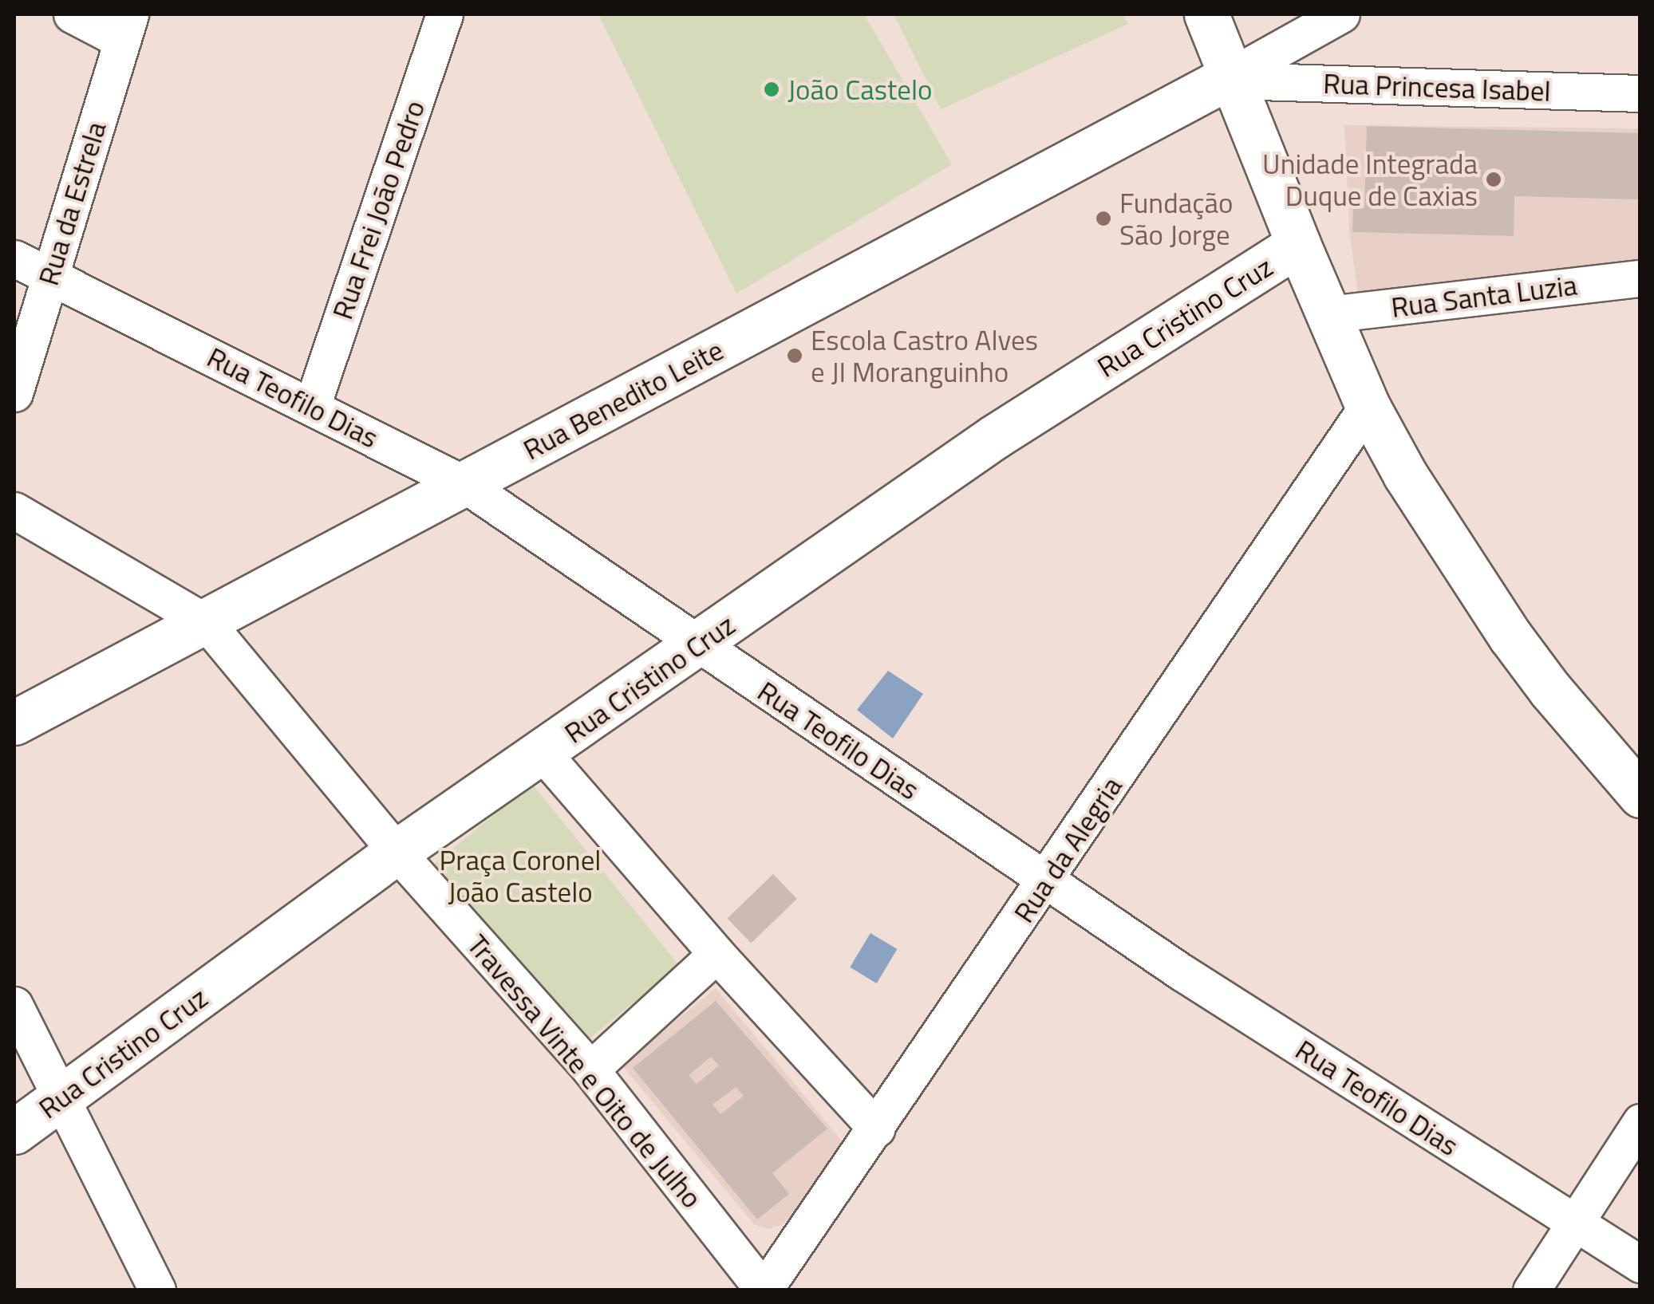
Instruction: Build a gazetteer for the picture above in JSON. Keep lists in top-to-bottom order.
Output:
{
  "streets": {
    "street": [
      "Rua Princesa Isabel",
      "Rua da Estrela",
      "Rua Frei João Pedro",
      "Rua Santa Luzia",
      "Rua Cristino Cruz",
      "Rua Teofilo Dias",
      "Rua Benedito Leite",
      "Rua da Alegria",
      "Travessa Vinte e Oito de Julho"
    ]
  },
  "crossings": [
    ["Rua Princesa Isabel", "Rua Benedito Leite"],
    ["Rua da Estrela", "Rua Teofilo Dias"],
    ["Rua Frei João Pedro", "Rua Teofilo Dias"],
    ["Rua Cristino Cruz", "Rua Teofilo Dias"],
    ["Rua Cristino Cruz", "Travessa Vinte e Oito de Julho"],
    ["Rua Teofilo Dias", "Rua Benedito Leite"],
    ["Rua Teofilo Dias", "Rua da Alegria"],
    ["Rua Benedito Leite", "Travessa Vinte e Oito de Julho"],
    ["Rua da Alegria", "Travessa Vinte e Oito de Julho"]
  ],
  "parks": ["Praça Coronel João Castelo"],
  "places": [
    "João Castelo",
    "Unidade Integrada Duque de Caxias",
    "Fundação São Jorge",
    "Escola Castro Alves e JI Moranguinho"
  ]
}
